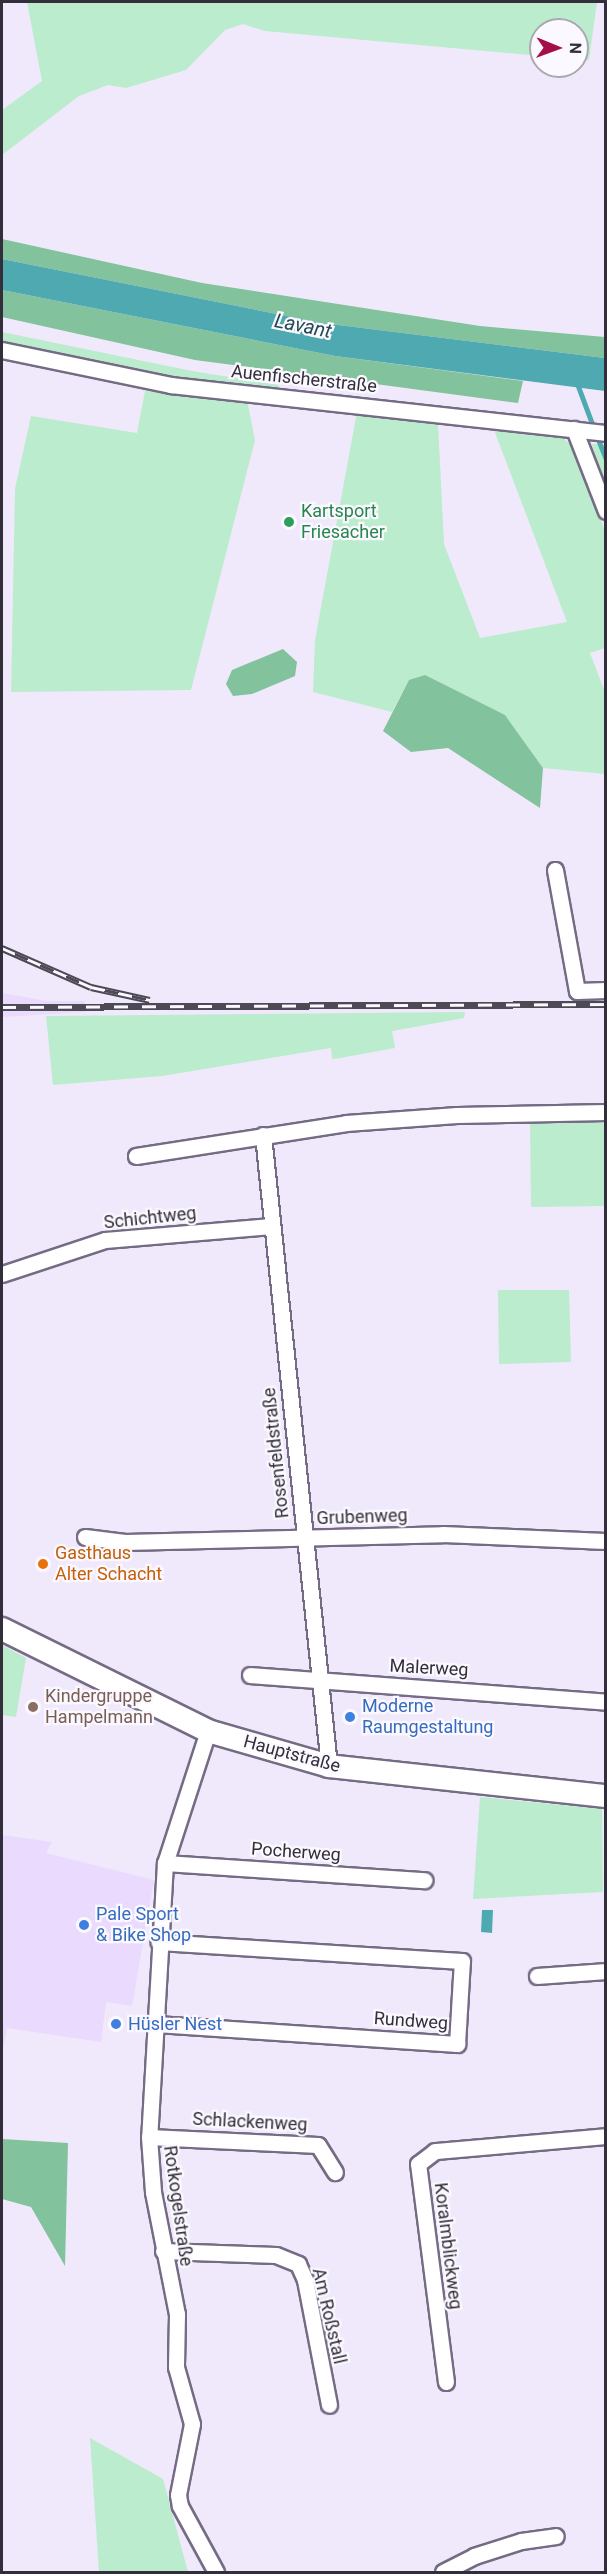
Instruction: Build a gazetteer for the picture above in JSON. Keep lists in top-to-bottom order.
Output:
{
  "streets": {
    "main road": ["Hauptstraße"],
    "street": [
      "Auenfischerstraße",
      "Schichtweg",
      "Rosenfeldstraße",
      "Grubenweg",
      "Malerweg",
      "Pocherweg",
      "Rundweg",
      "Schlackenweg",
      "Rotkogelstraße",
      "Koralmblickweg",
      "Am Roßstall"
    ]
  },
  "crossings": [
    ["Schichtweg", "Rosenfeldstraße"],
    ["Rosenfeldstraße", "Grubenweg"],
    ["Rosenfeldstraße", "Malerweg"],
    ["Rosenfeldstraße", "Hauptstraße"],
    ["Hauptstraße", "Rotkogelstraße"],
    ["Pocherweg", "Rotkogelstraße"],
    ["Rundweg", "Rotkogelstraße"],
    ["Schlackenweg", "Rotkogelstraße"],
    ["Rotkogelstraße", "Am Roßstall"]
  ],
  "water": ["Lavant"],
  "places": [
    "Kartsport Friesacher",
    "Gasthaus Alter Schacht",
    "Kindergruppe Hampelmann",
    "Moderne Raumgestaltung",
    "Pale Sport & Bike Shop",
    "Hüsler Nest"
  ],
  "north": "right"
}
